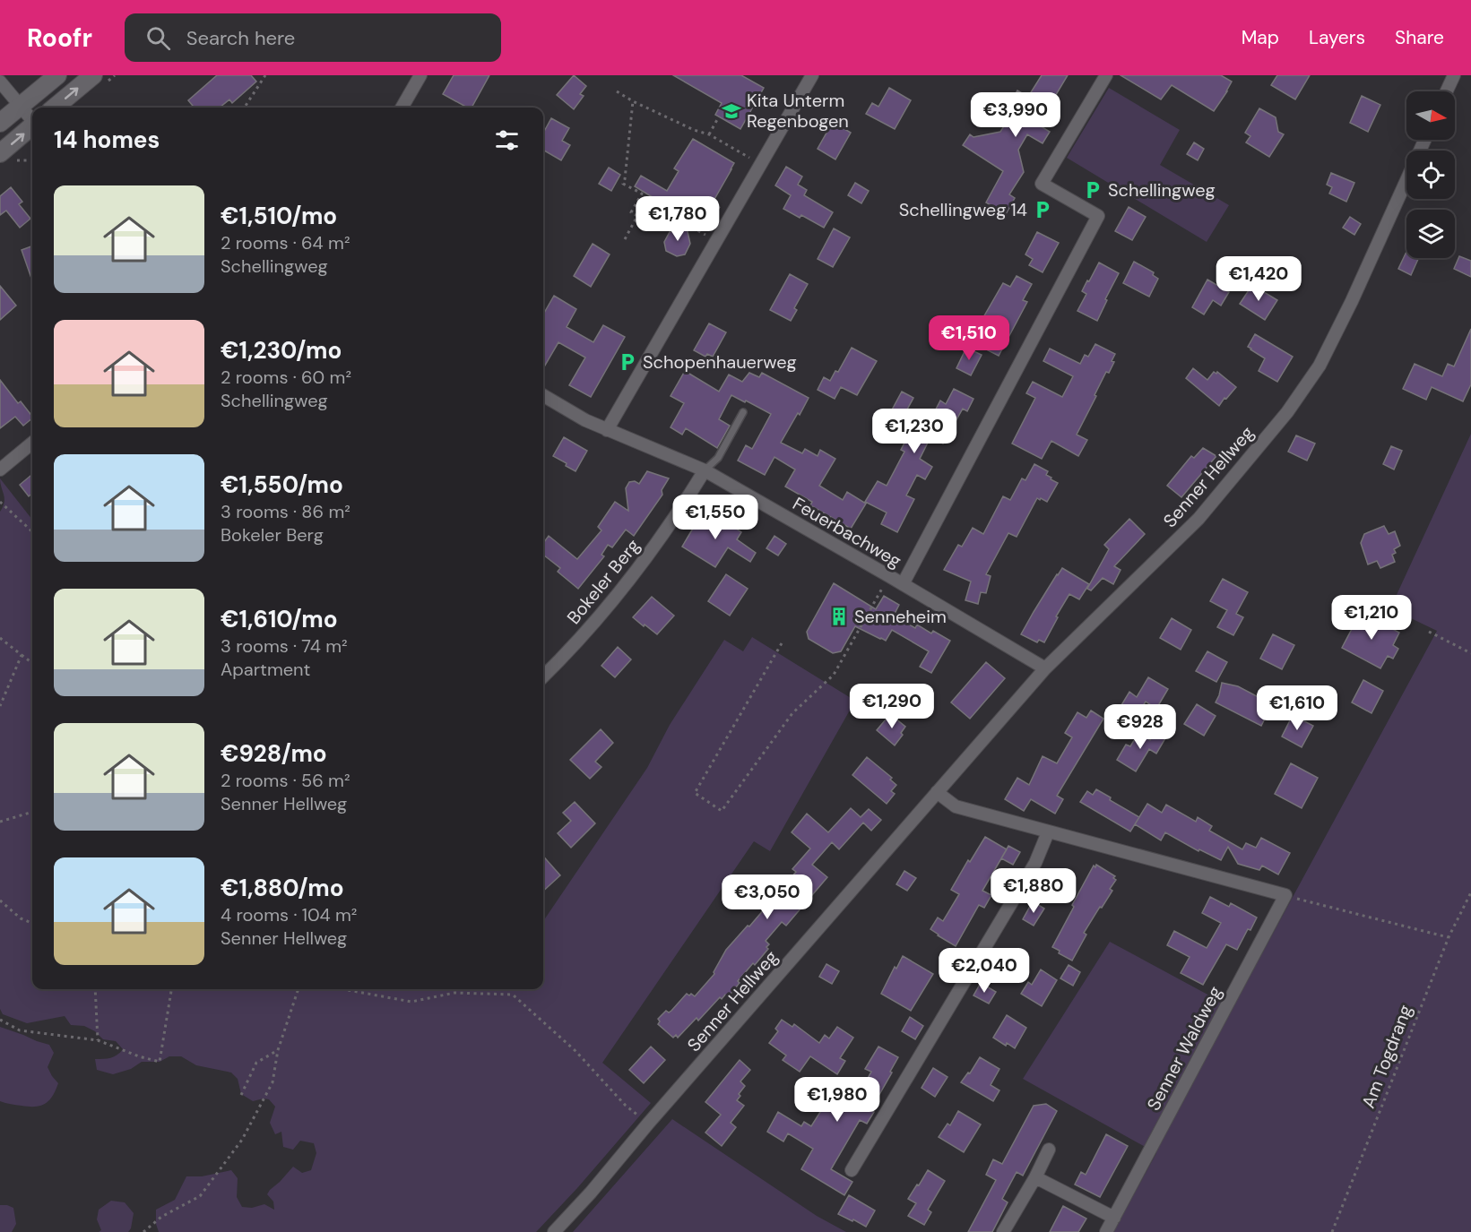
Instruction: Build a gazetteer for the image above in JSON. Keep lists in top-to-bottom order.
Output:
{
  "streets": {
    "street": [
      "Senner Hellweg",
      "Feuerbachweg",
      "Bokeler Berg",
      "Senner Waldweg"
    ],
    "path": ["Am Togdrang"]
  },
  "crossings": [
    ["Senner Hellweg", "Feuerbachweg"],
    ["Feuerbachweg", "Bokeler Berg"]
  ],
  "places": {
    "school or university": ["Kita Unterm Regenbogen"],
    "parking": ["Schellingweg", "Schellingweg 14", "Schopenhauerweg"],
    "building": ["Senneheim"]
  },
  "north": "right",
  "page": {
    "header": "Roofr",
    "search": "Search here",
    "nav": ["Map", "Layers", "Share"],
    "price": [
      "€3,990",
      "€1,780",
      "€1,420",
      "€1,510",
      "€1,230",
      "€1,550",
      "€1,210",
      "€1,290",
      "€1,610",
      "€928",
      "€1,880",
      "€3,050",
      "€2,040",
      "€1,980"
    ],
    "heading": "14 homes",
    "list": [
      {
        "name": "€1,510/mo",
        "note": "2 rooms · 64 m² · Schellingweg"
      },
      {
        "name": "€1,230/mo",
        "note": "2 rooms · 60 m² · Schellingweg"
      },
      {
        "name": "€1,550/mo",
        "note": "3 rooms · 86 m² · Bokeler Berg"
      },
      {
        "name": "€1,610/mo",
        "note": "3 rooms · 74 m² · Apartment"
      },
      {
        "name": "€928/mo",
        "note": "2 rooms · 56 m² · Senner Hellweg"
      },
      {
        "name": "€1,880/mo",
        "note": "4 rooms · 104 m² · Senner Hellweg"
      }
    ]
  }
}
